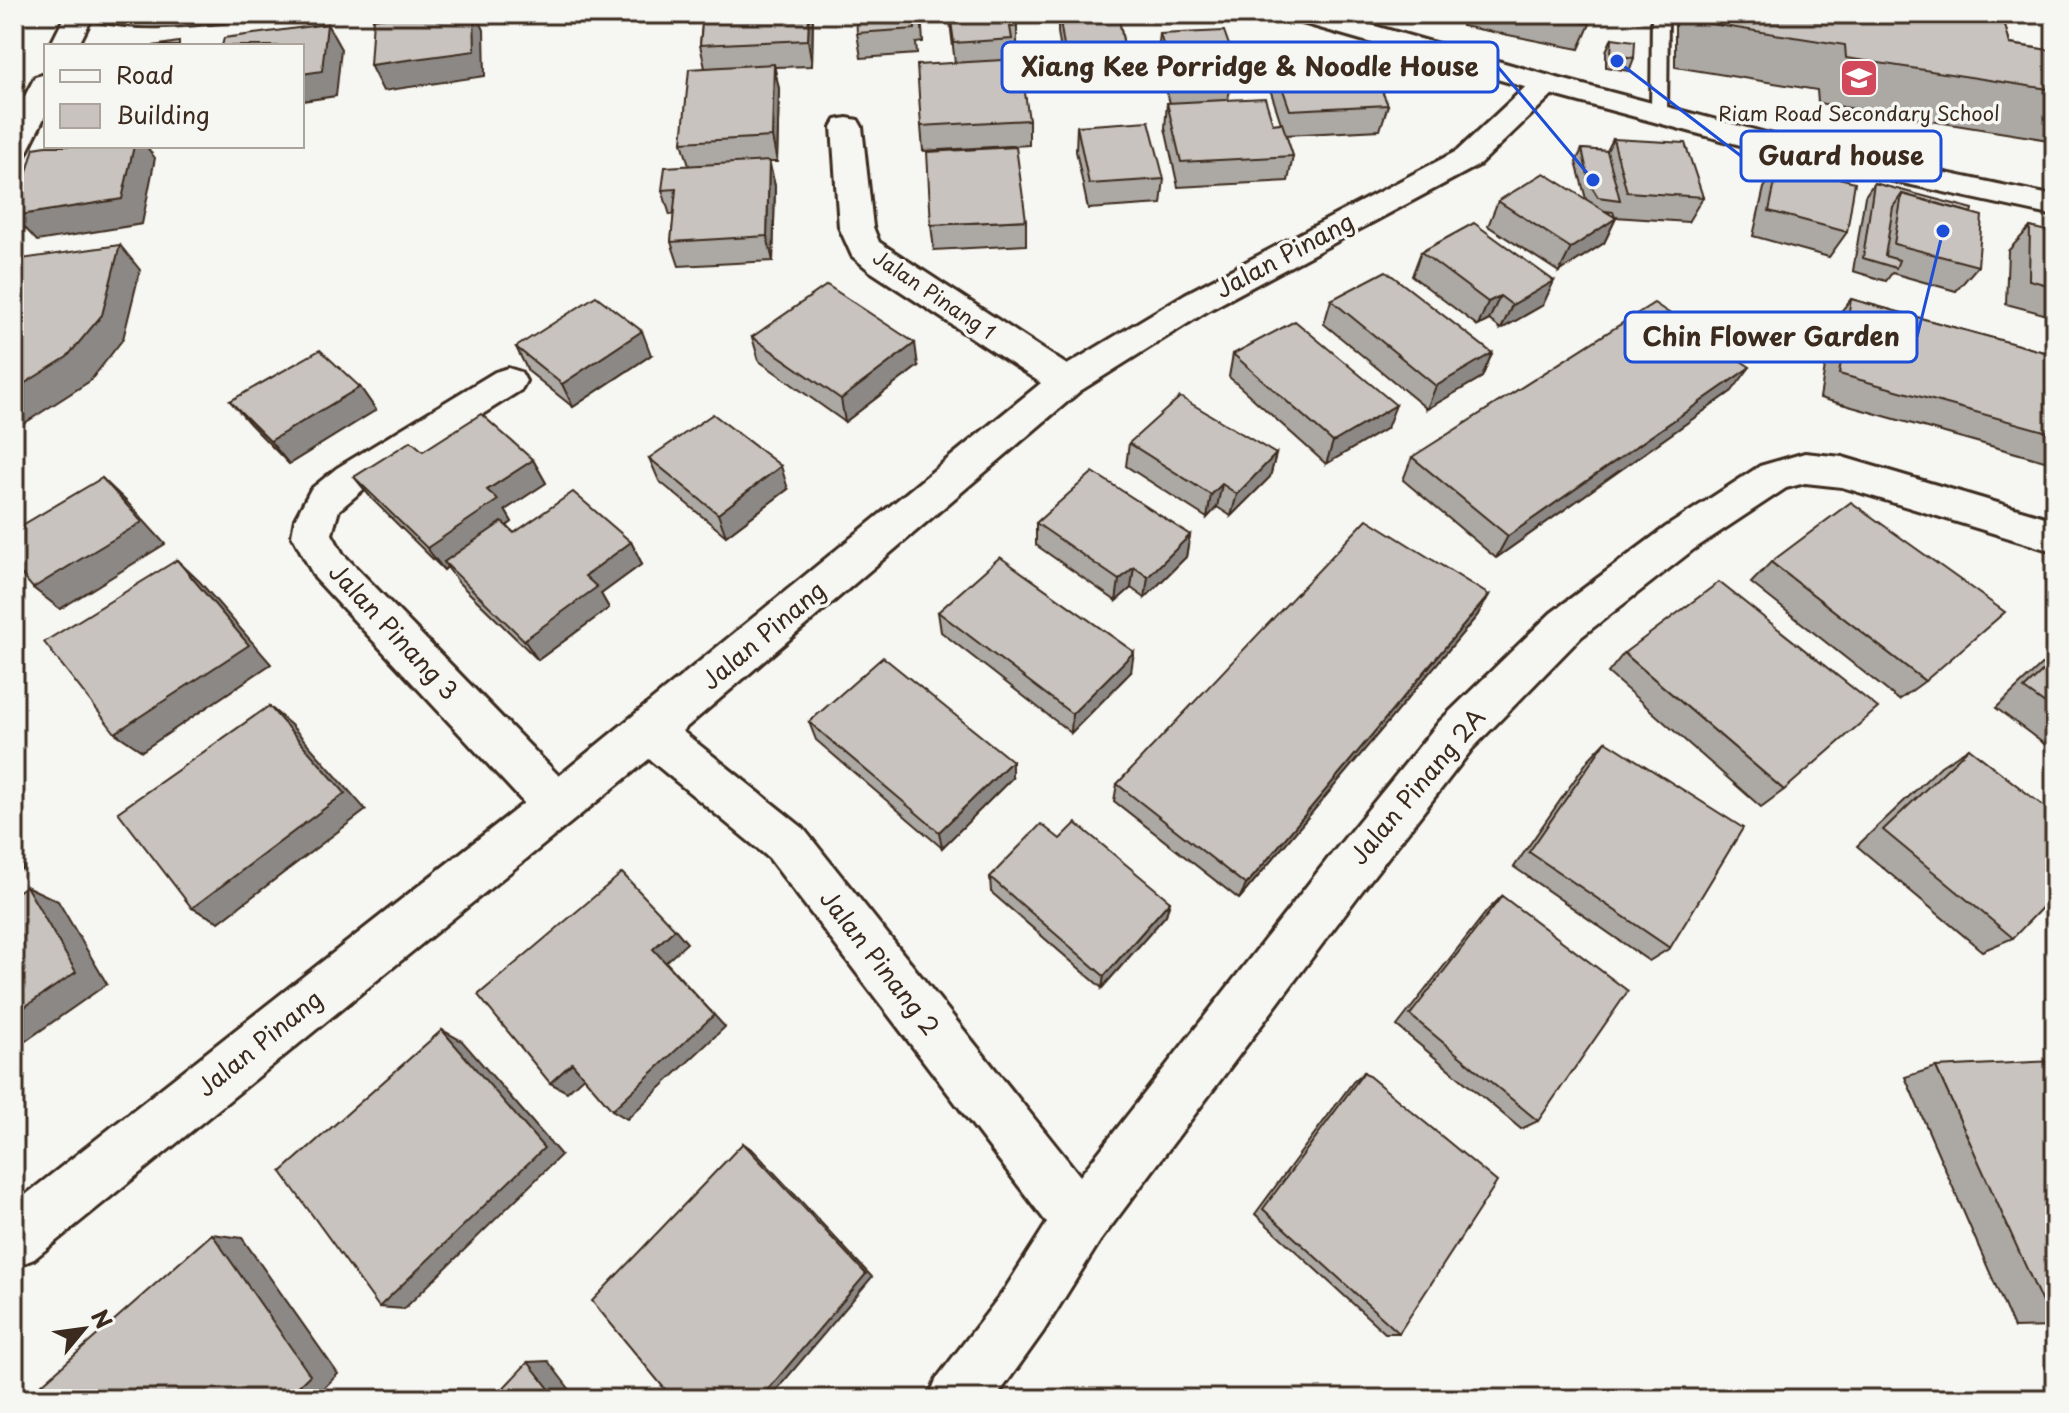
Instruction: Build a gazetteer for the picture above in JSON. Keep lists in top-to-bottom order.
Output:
{
  "streets": {
    "street": [
      "Jalan Pinang",
      "Jalan Pinang 1",
      "Jalan Pinang 3",
      "Jalan Pinang 2A",
      "Jalan Pinang 2"
    ]
  },
  "crossings": [
    ["Jalan Pinang", "Jalan Pinang 1"],
    ["Jalan Pinang", "Jalan Pinang 3"],
    ["Jalan Pinang", "Jalan Pinang 2"],
    ["Jalan Pinang 2A", "Jalan Pinang 2"]
  ],
  "places": {
    "other": ["Guard house", "Xiang Kee Porridge & Noodle House", "Chin Flower Garden"],
    "school or university": ["Riam Road Secondary School"]
  },
  "legend": ["Road", "Building"],
  "north": "top right"
}
